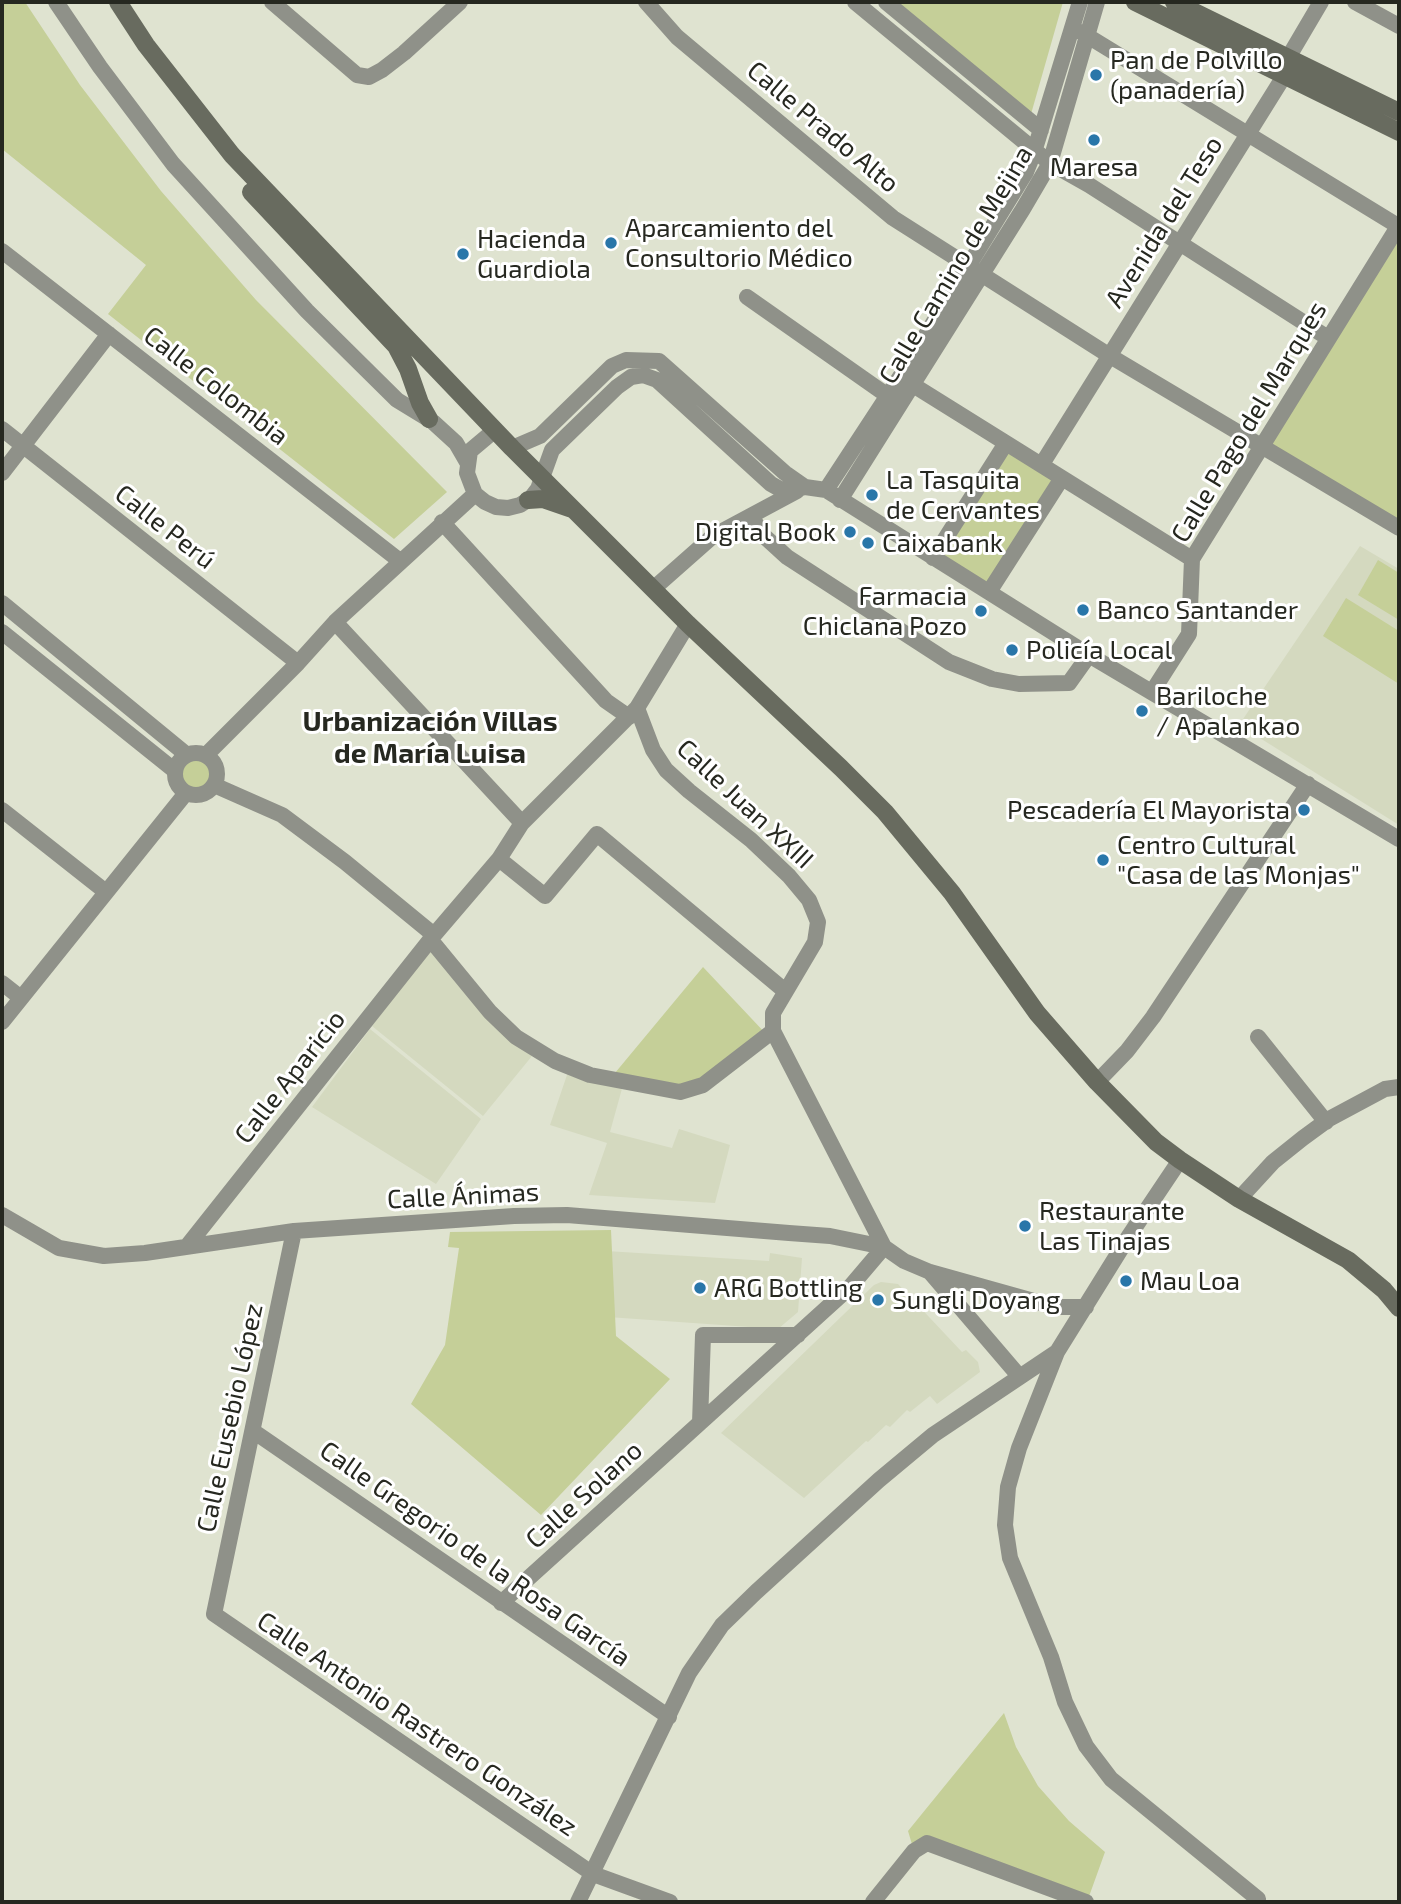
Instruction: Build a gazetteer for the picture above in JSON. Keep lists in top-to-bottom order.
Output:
{
  "streets": {
    "street": [
      "Calle Prado Alto",
      "Avenida del Teso",
      "Calle Camino de Mejina",
      "Calle Colombia",
      "Calle Pago del Marques",
      "Calle Perú",
      "Calle Juan XXIII",
      "Calle Aparicio",
      "Calle Ánimas",
      "Calle Eusebio López",
      "Calle Solano",
      "Calle Gregorio de la Rosa García",
      "Calle Antonio Rastrero González"
    ]
  },
  "crossings": [
    ["Calle Prado Alto", "Avenida del Teso"],
    ["Calle Prado Alto", "Calle Camino de Mejina"],
    ["Calle Prado Alto", "Calle Pago del Marques"],
    ["Calle Juan XXIII", "Calle Aparicio"],
    ["Calle Aparicio", "Calle Ánimas"],
    ["Calle Ánimas", "Calle Eusebio López"],
    ["Calle Ánimas", "Calle Solano"],
    ["Calle Eusebio López", "Calle Gregorio de la Rosa García"],
    ["Calle Eusebio López", "Calle Antonio Rastrero González"],
    ["Calle Solano", "Calle Gregorio de la Rosa García"]
  ],
  "districts": ["Urbanización Villas de María Luisa"],
  "places": [
    "Pan de Polvillo (panadería)",
    "Maresa",
    "Aparcamiento del Consultorio Médico",
    "Hacienda Guardiola",
    "La Tasquita de Cervantes",
    "Digital Book",
    "Caixabank",
    "Banco Santander",
    "Farmacia Chiclana Pozo",
    "Policía Local",
    "Bariloche / Apalankao",
    "Pescadería El Mayorista",
    "Centro Cultural \"Casa de las Monjas\"",
    "Restaurante Las Tinajas",
    "Mau Loa",
    "ARG Bottling",
    "Sungli Doyang"
  ]
}
